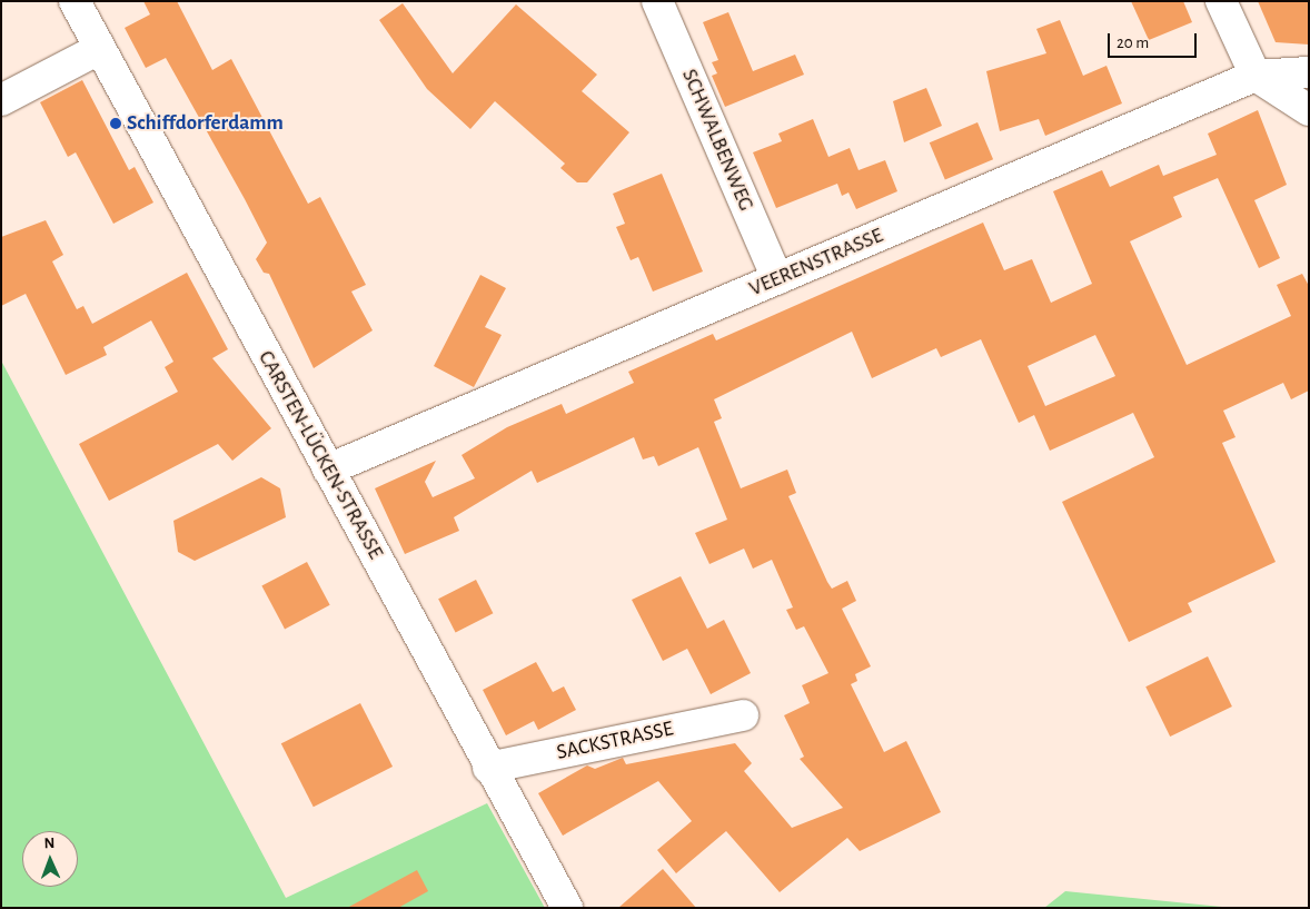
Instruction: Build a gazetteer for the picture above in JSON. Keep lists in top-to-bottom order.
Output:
{
  "streets": {
    "street": [
      "SCHWALBENWEG",
      "VEERENSTRASSE",
      "CARSTEN-LÜCKEN-STRASSE",
      "SACKSTRASSE"
    ]
  },
  "crossings": [
    ["SCHWALBENWEG", "VEERENSTRASSE"],
    ["VEERENSTRASSE", "CARSTEN-LÜCKEN-STRASSE"],
    ["CARSTEN-LÜCKEN-STRASSE", "SACKSTRASSE"]
  ],
  "places": ["Schiffdorferdamm"],
  "scale_bar": "20 m",
  "north": "top"
}
